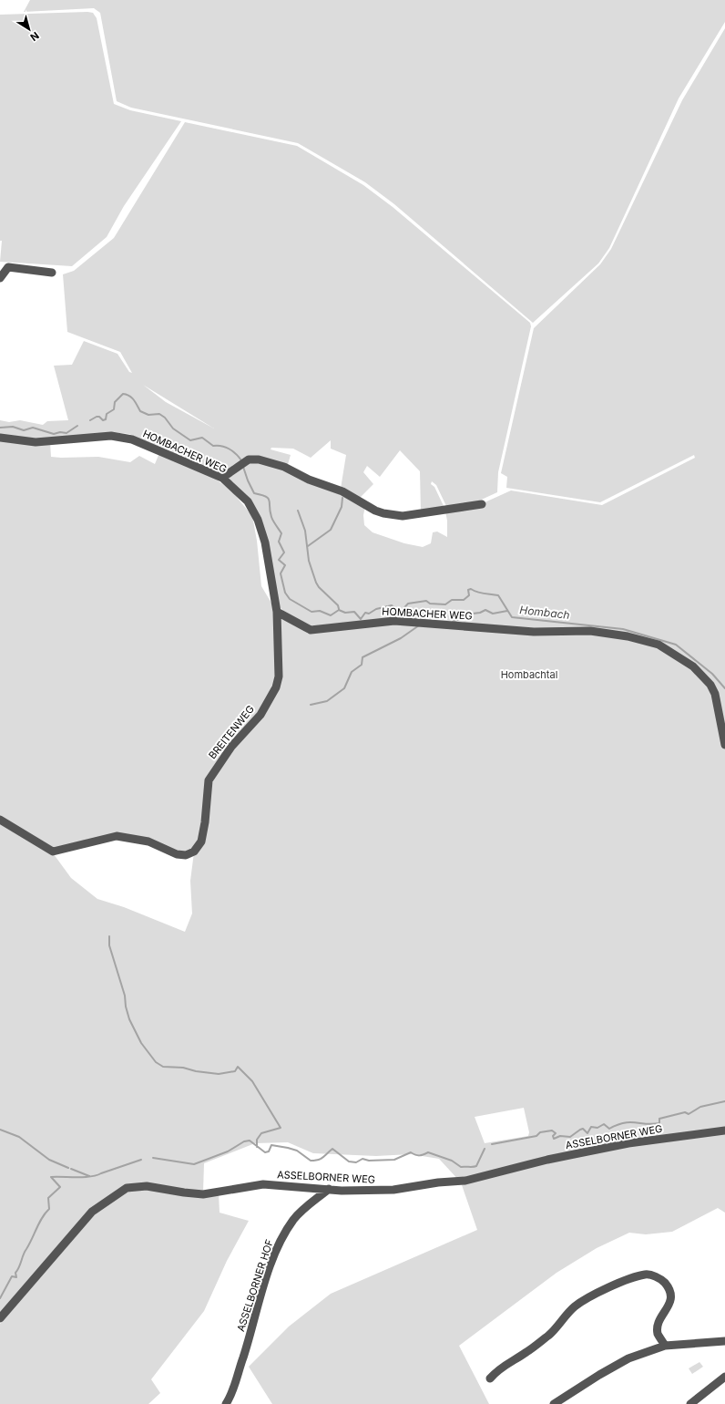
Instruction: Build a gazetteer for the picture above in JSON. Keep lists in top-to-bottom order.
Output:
{
  "streets": {
    "street": [
      "HOMBACHER WEG",
      "BREITENWEG",
      "ASSELBORNER WEG",
      "ASSELBORNER HOF"
    ]
  },
  "crossings": [
    ["HOMBACHER WEG", "BREITENWEG"],
    ["ASSELBORNER WEG", "ASSELBORNER HOF"]
  ],
  "water": ["Hombach"],
  "parks": ["Hombachtal"],
  "north": "bottom right"
}
